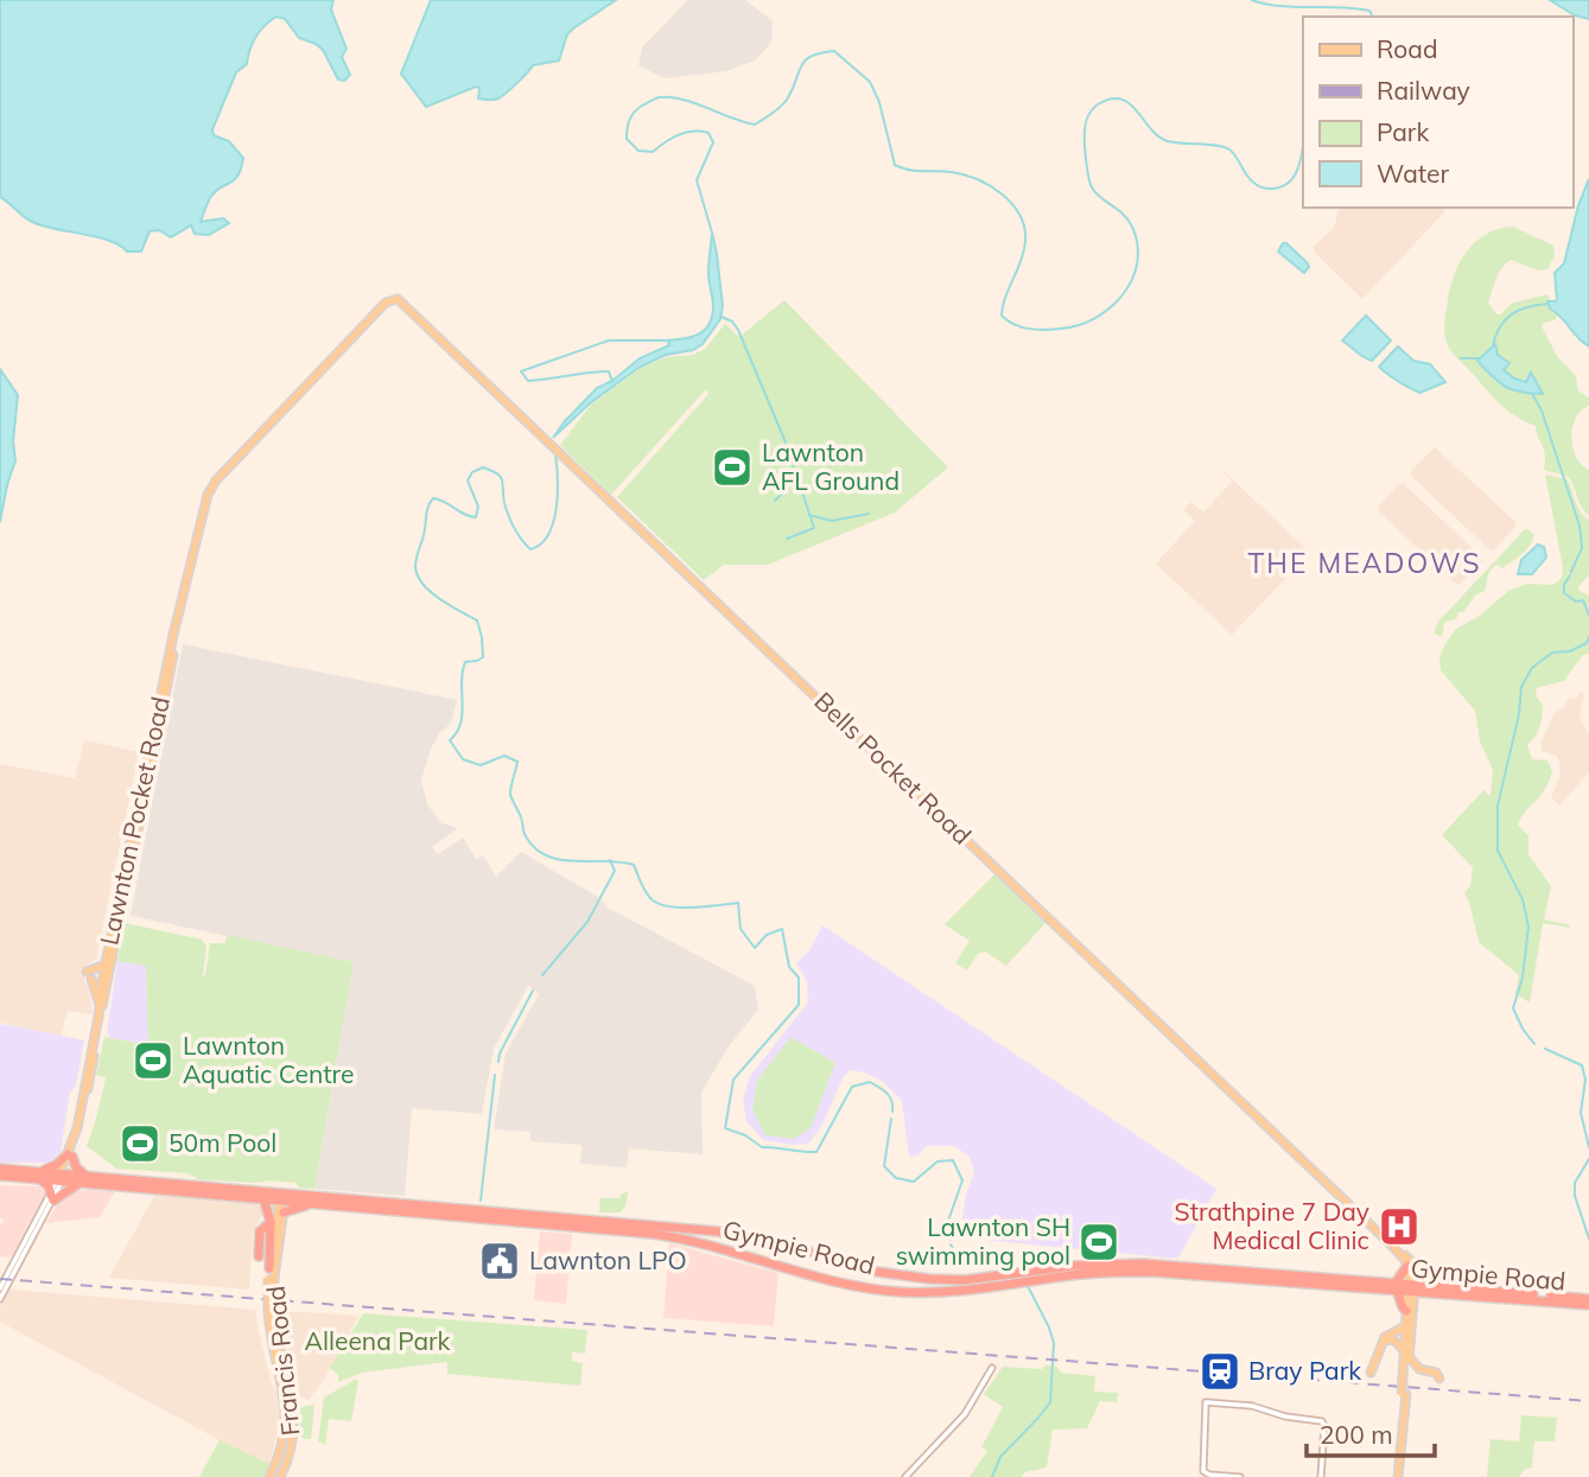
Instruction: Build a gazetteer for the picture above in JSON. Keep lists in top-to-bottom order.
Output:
{
  "streets": {
    "highway": ["Gympie Road"],
    "main road": ["Bells Pocket Road", "Lawnton Pocket Road", "Francis Road"]
  },
  "crossings": [
    ["Bells Pocket Road", "Lawnton Pocket Road"],
    ["Lawnton Pocket Road", "Gympie Road"],
    ["Gympie Road", "Francis Road"]
  ],
  "districts": ["THE MEADOWS"],
  "parks": ["Alleena Park"],
  "places": {
    "sports": [
      "Lawnton AFL Ground",
      "Lawnton Aquatic Centre",
      "50m Pool",
      "Lawnton SH swimming pool"
    ],
    "hospital": ["Strathpine 7 Day Medical Clinic"],
    "public building": ["Lawnton LPO"],
    "station": ["Bray Park"]
  },
  "legend": [
    "Road",
    "Railway",
    "Park",
    "Water"
  ],
  "scale_bar": "200 m"
}
